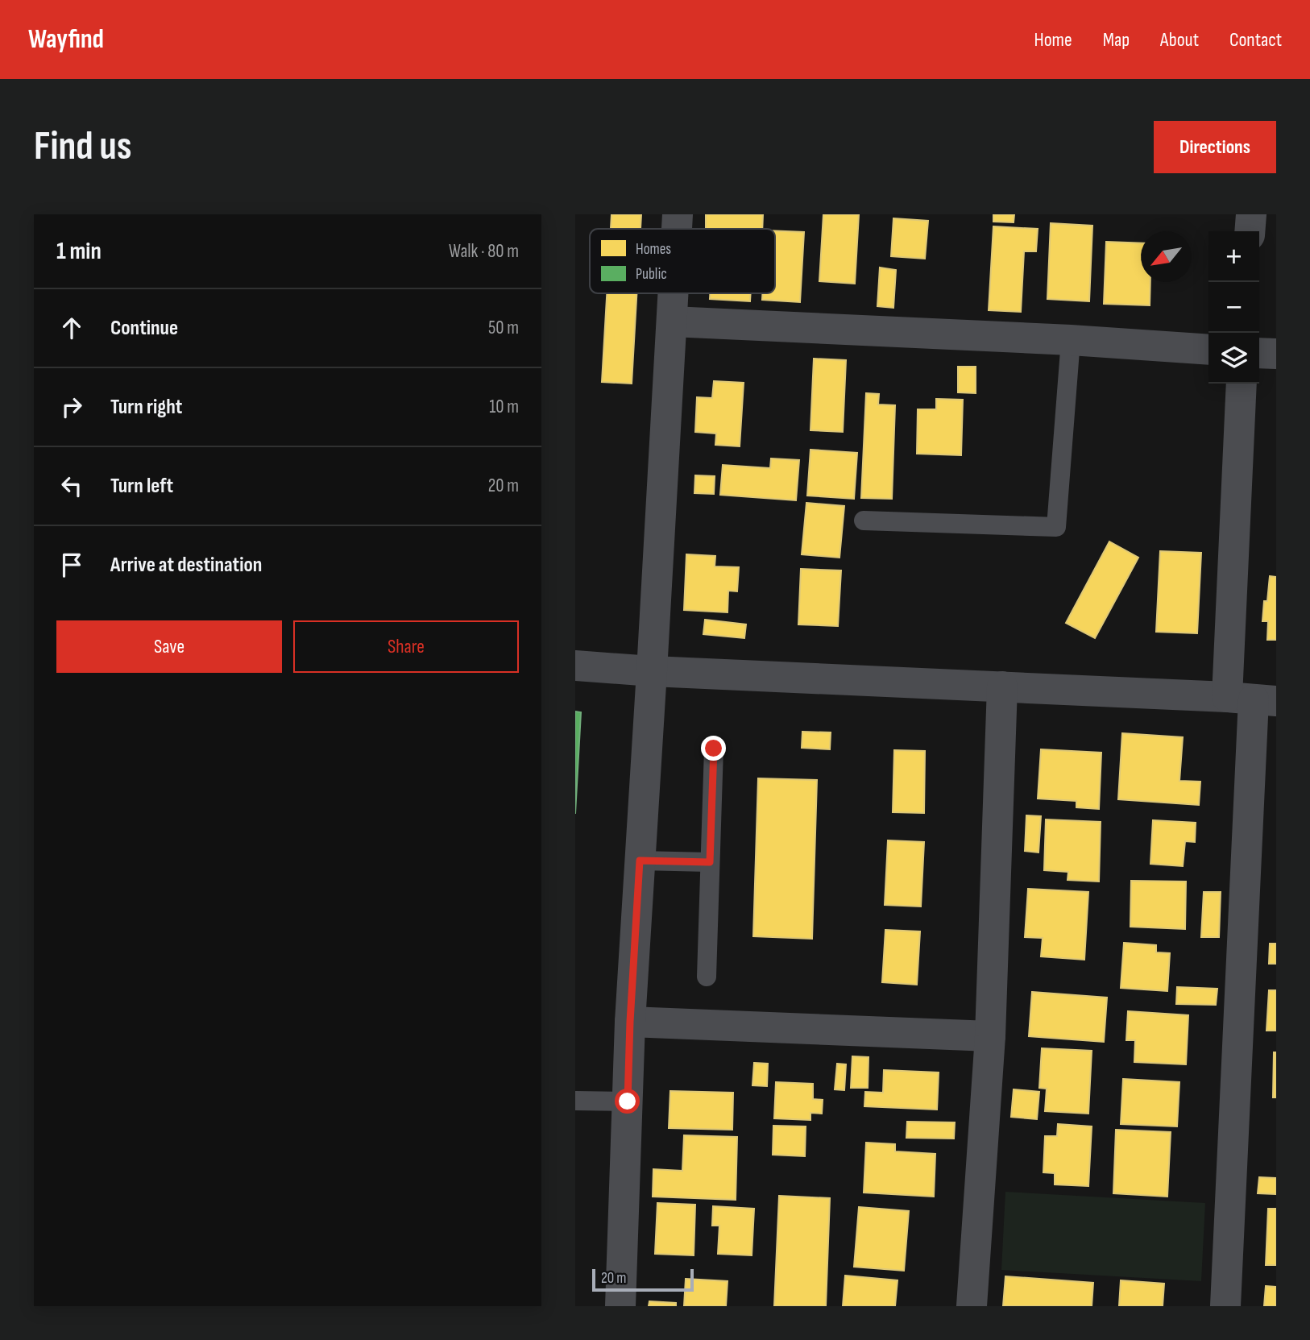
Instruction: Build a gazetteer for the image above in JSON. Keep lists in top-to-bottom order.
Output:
{
  "legend": ["Homes", "Public"],
  "scale_bar": "20 m",
  "north": "bottom left",
  "page": {
    "header": "Wayfind",
    "nav": [
      "Home",
      "Map",
      "About",
      "Contact"
    ],
    "buttons": [
      "Directions",
      ["Save", "Share"]
    ],
    "title": "Find us",
    "heading": ["1 min", "Walk · 80 m"],
    "map_buttons": ["+", "−"],
    "list": [
      ["Continue", "50 m"],
      ["Turn right", "10 m"],
      ["Turn left", "20 m"],
      "Arrive at destination"
    ],
    "scale": "20 m"
  }
}
